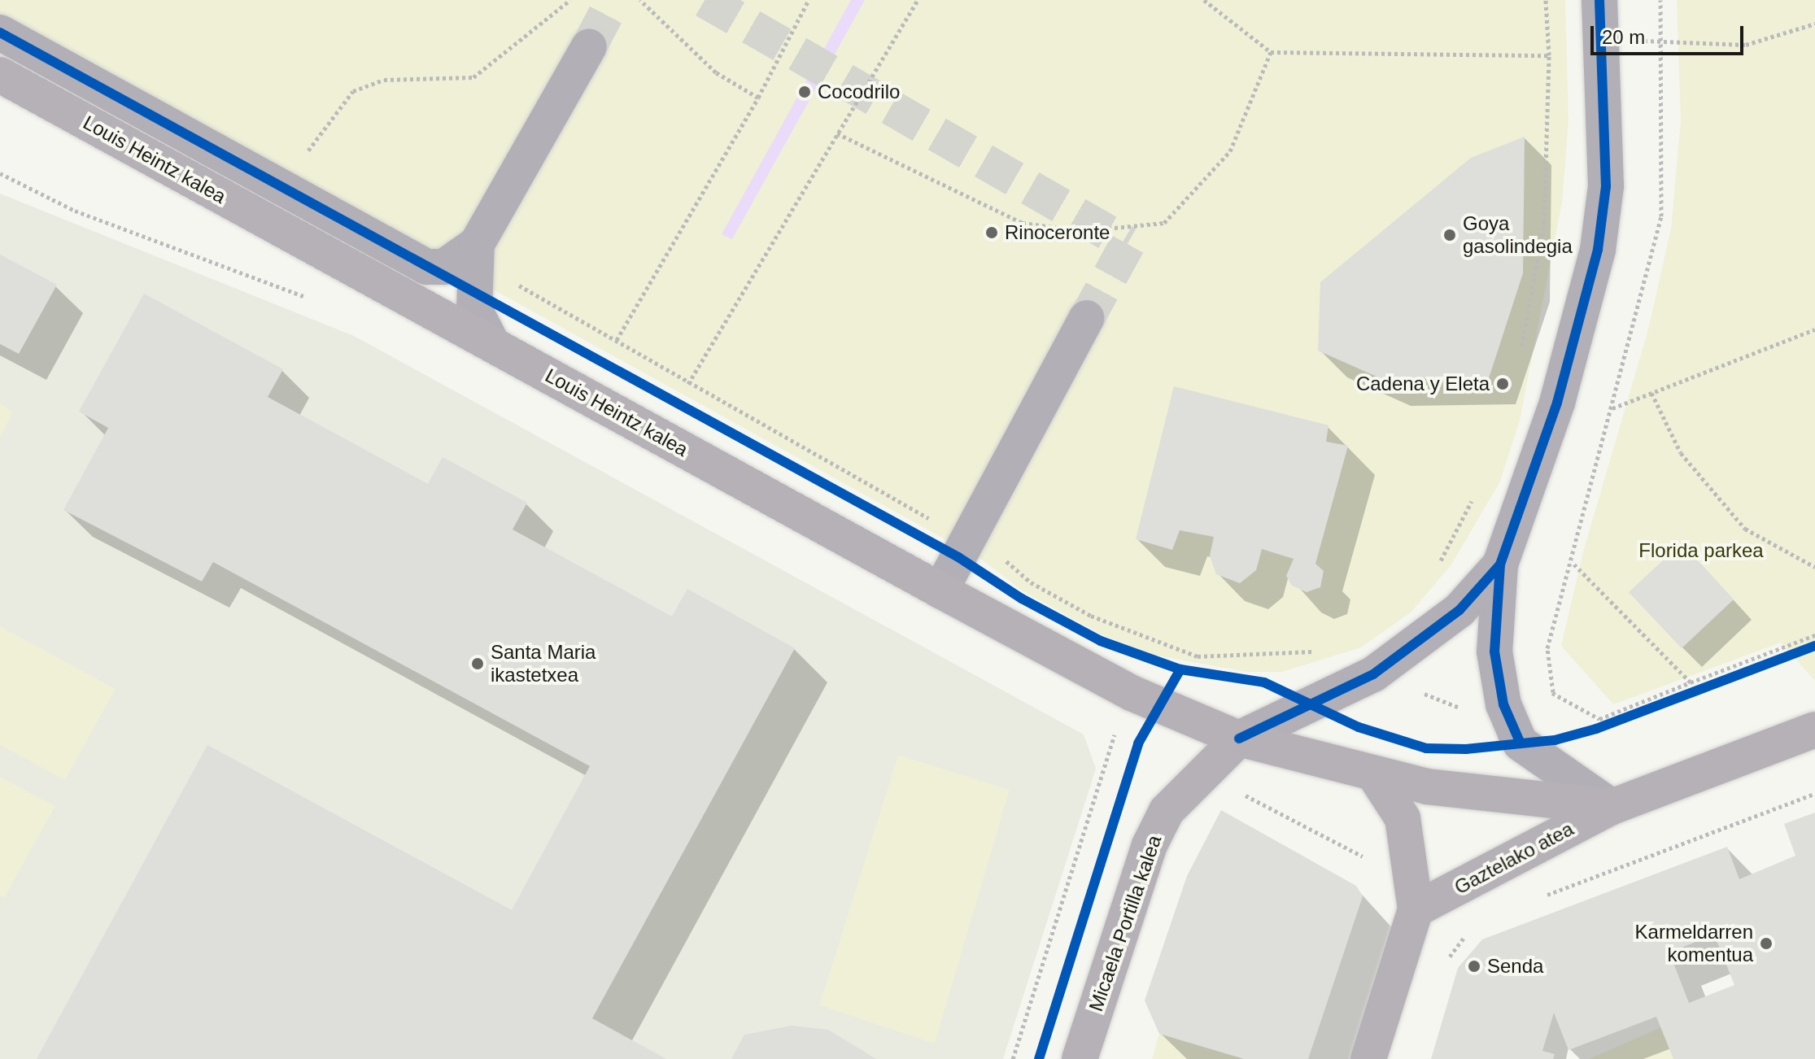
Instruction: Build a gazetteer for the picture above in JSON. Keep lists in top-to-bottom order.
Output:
{
  "streets": {
    "main road": ["Louis Heintz kalea", "Gaztelako atea", "Micaela Portilla kalea"]
  },
  "crossings": [
    ["Louis Heintz kalea", "Gaztelako atea"],
    ["Louis Heintz kalea", "Micaela Portilla kalea"]
  ],
  "parks": ["Florida parkea"],
  "places": [
    "Cocodrilo",
    "Rinoceronte",
    "Goya gasolindegia",
    "Cadena y Eleta",
    "Santa Maria ikastetxea",
    "Karmeldarren komentua",
    "Senda"
  ],
  "scale_bar": "20 m"
}
